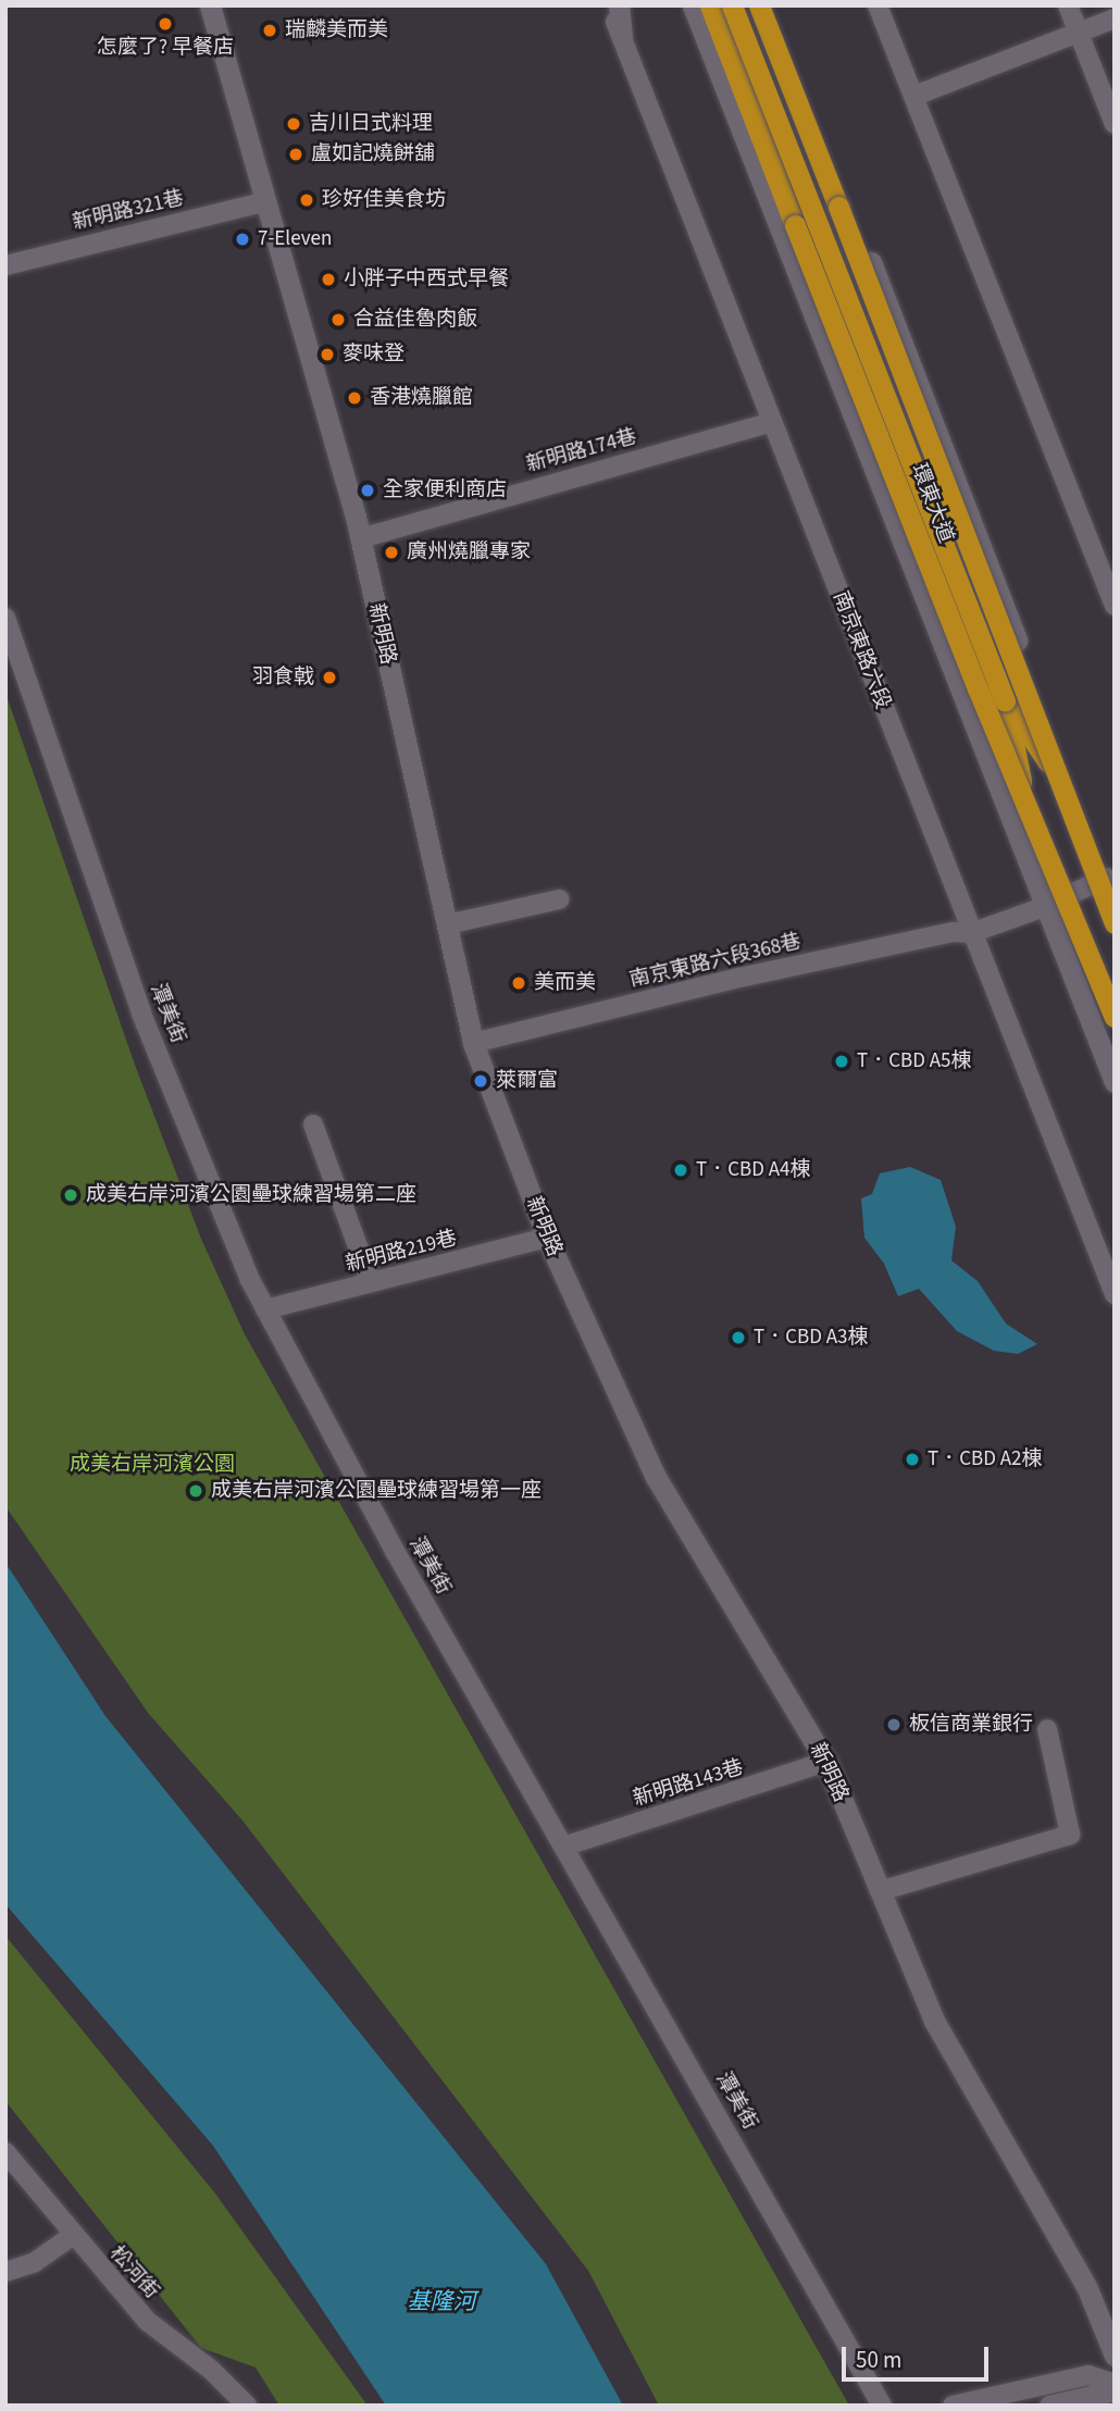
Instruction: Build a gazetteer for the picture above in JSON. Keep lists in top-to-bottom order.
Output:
{
  "streets": {
    "highway": ["環東大道"],
    "street": [
      "新明路321巷",
      "新明路174巷",
      "新明路",
      "南京東路六段",
      "南京東路六段368巷",
      "潭美街",
      "新明路219巷",
      "新明路143巷",
      "松河街"
    ]
  },
  "crossings": [
    ["新明路321巷", "新明路"],
    ["新明路174巷", "新明路"],
    ["新明路174巷", "南京東路六段"],
    ["新明路", "南京東路六段368巷"],
    ["新明路", "新明路219巷"],
    ["新明路", "新明路143巷"],
    ["南京東路六段", "南京東路六段368巷"],
    ["潭美街", "新明路219巷"],
    ["潭美街", "新明路143巷"]
  ],
  "water": ["基隆河"],
  "parks": ["成美右岸河濱公園"],
  "places": [
    "怎麼了? 早餐店",
    "瑞麟美而美",
    "吉川日式料理",
    "盧如記燒餅舖",
    "珍好佳美食坊",
    "7-Eleven",
    "小胖子中西式早餐",
    "合益佳魯肉飯",
    "麥味登",
    "香港燒臘館",
    "全家便利商店",
    "廣州燒臘專家",
    "羽食戟",
    "美而美",
    "T．CBD A5棟",
    "萊爾富",
    "T．CBD A4棟",
    "成美右岸河濱公園壘球練習場第二座",
    "T．CBD A3棟",
    "T．CBD A2棟",
    "成美右岸河濱公園壘球練習場第一座",
    "板信商業銀行"
  ],
  "scale_bar": "50 m"
}
